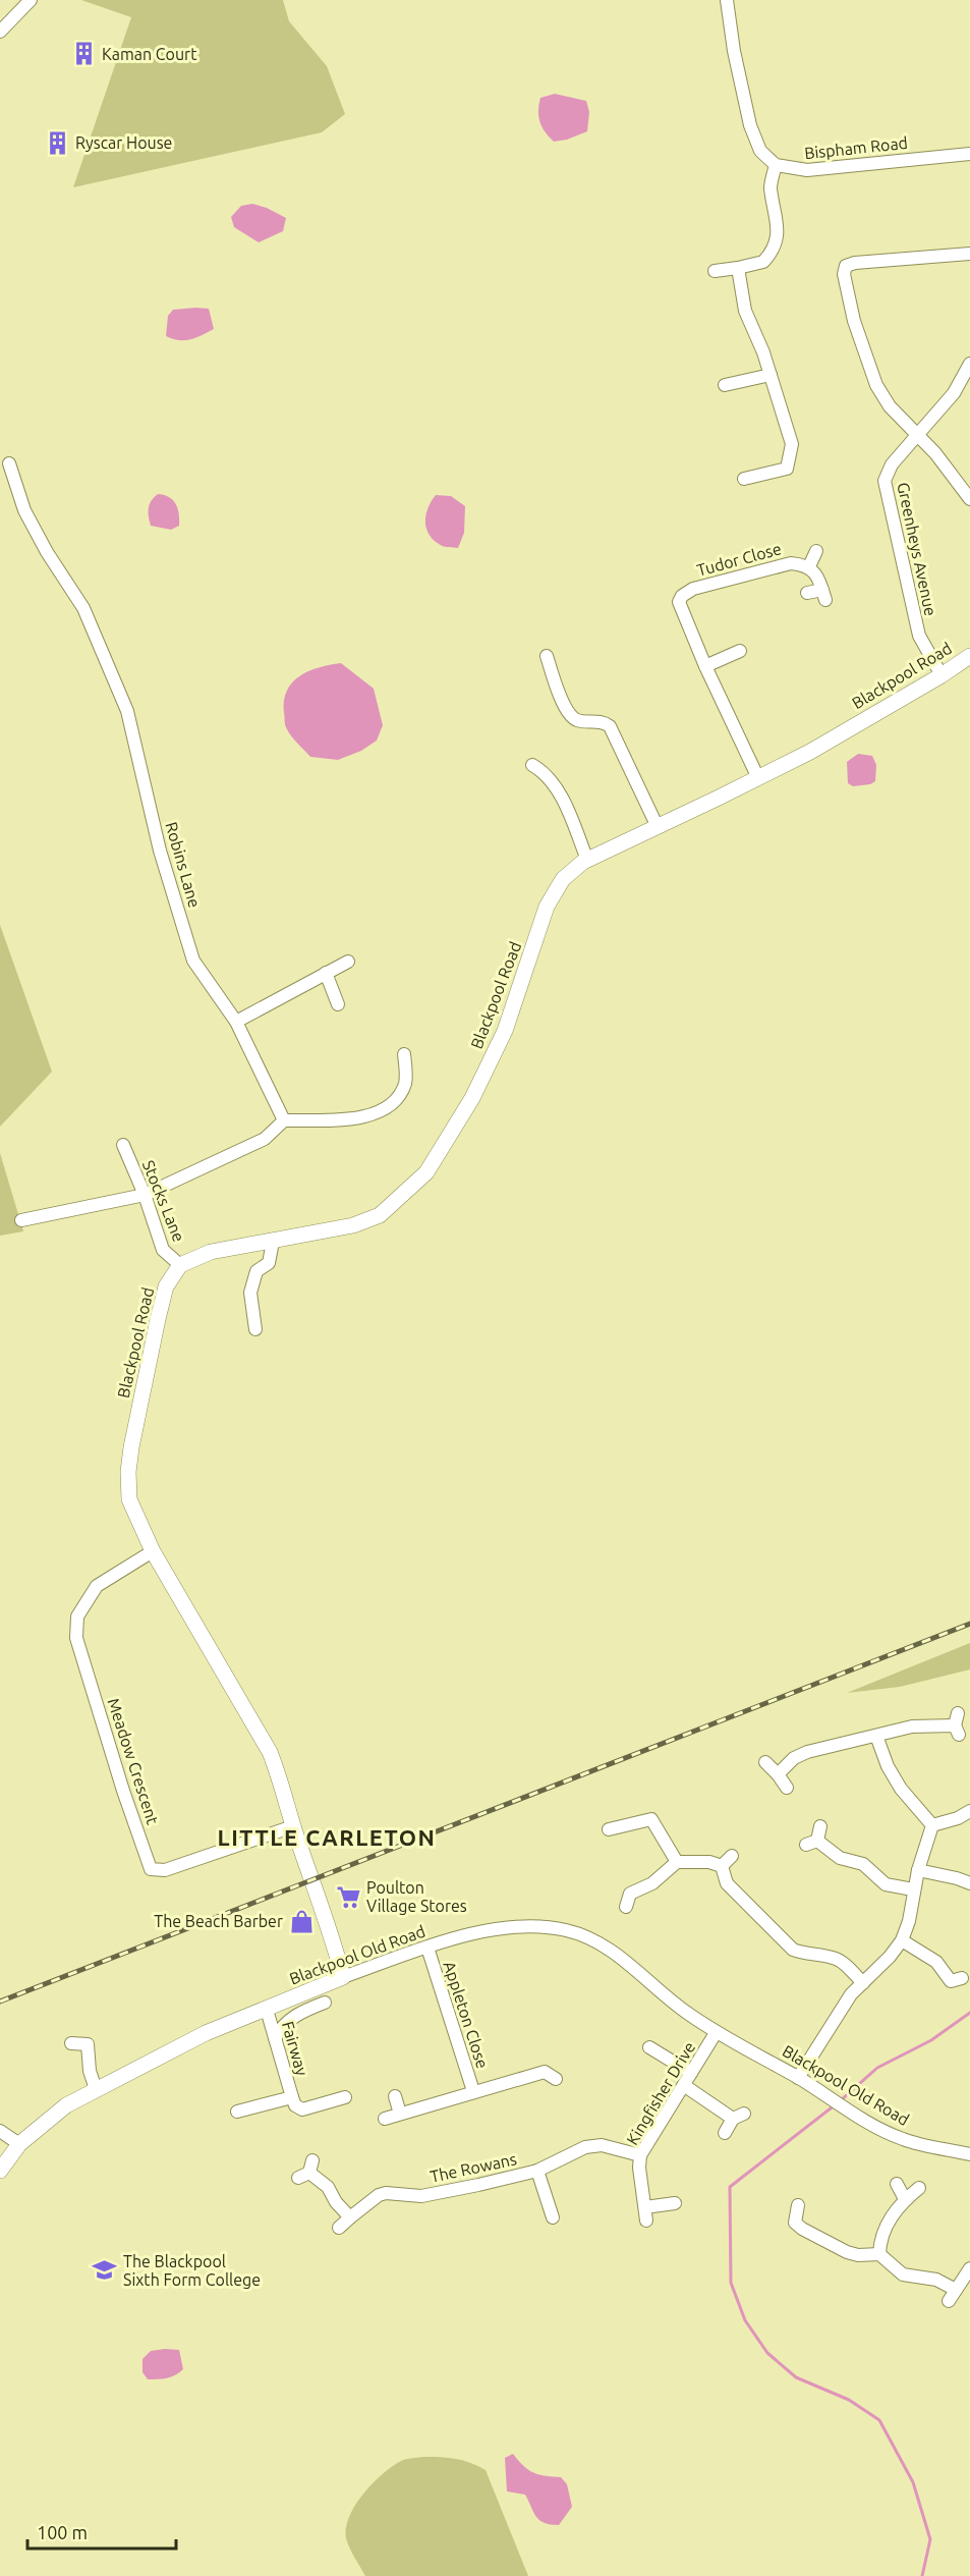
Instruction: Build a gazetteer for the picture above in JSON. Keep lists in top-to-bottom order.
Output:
{
  "streets": {
    "main road": ["Blackpool Road", "Blackpool Old Road"],
    "street": [
      "Bispham Road",
      "Greenheys Avenue",
      "Tudor Close",
      "Robins Lane",
      "Stocks Lane",
      "Meadow Crescent",
      "Appleton Close",
      "Fairway",
      "Kingfisher Drive",
      "The Rowans"
    ]
  },
  "crossings": [
    ["Greenheys Avenue", "Blackpool Road"],
    ["Tudor Close", "Blackpool Road"],
    ["Blackpool Road", "Stocks Lane"],
    ["Blackpool Road", "Meadow Crescent"],
    ["Blackpool Road", "Blackpool Old Road"],
    ["Blackpool Old Road", "Appleton Close"],
    ["Blackpool Old Road", "Fairway"],
    ["Blackpool Old Road", "Kingfisher Drive"],
    ["Kingfisher Drive", "The Rowans"]
  ],
  "districts": ["LITTLE CARLETON"],
  "places": {
    "building": ["Kaman Court", "Ryscar House"],
    "supermarket": ["Poulton Village Stores"],
    "shop": ["The Beach Barber"],
    "school or university": ["The Blackpool Sixth Form College"]
  },
  "scale_bar": "100 m"
}
